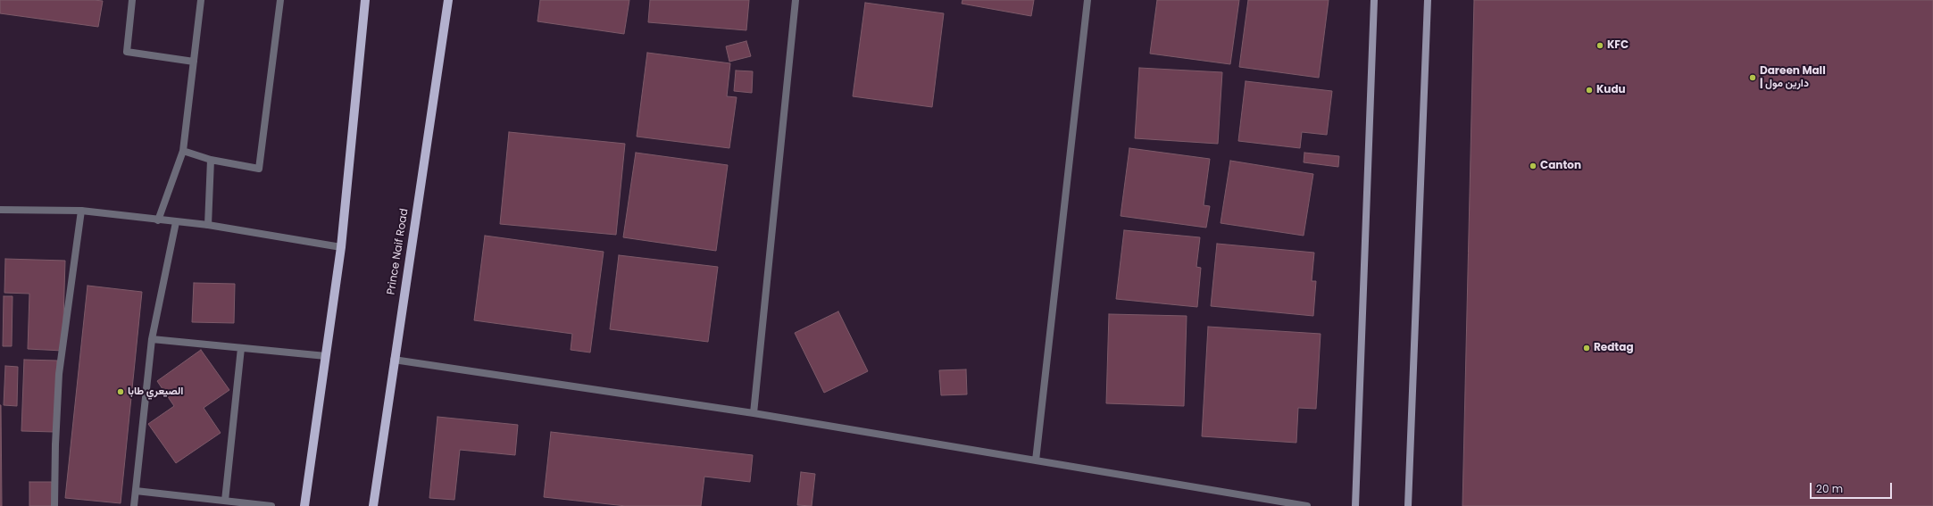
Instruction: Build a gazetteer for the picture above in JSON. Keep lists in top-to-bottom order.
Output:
{
  "streets": {
    "main road": ["Prince Naif Road"]
  },
  "places": [
    "KFC",
    "Dareen Mall | دارين مول",
    "Kudu",
    "Canton",
    "Redtag",
    "الصيعري طابا"
  ],
  "scale_bar": "20 m"
}
